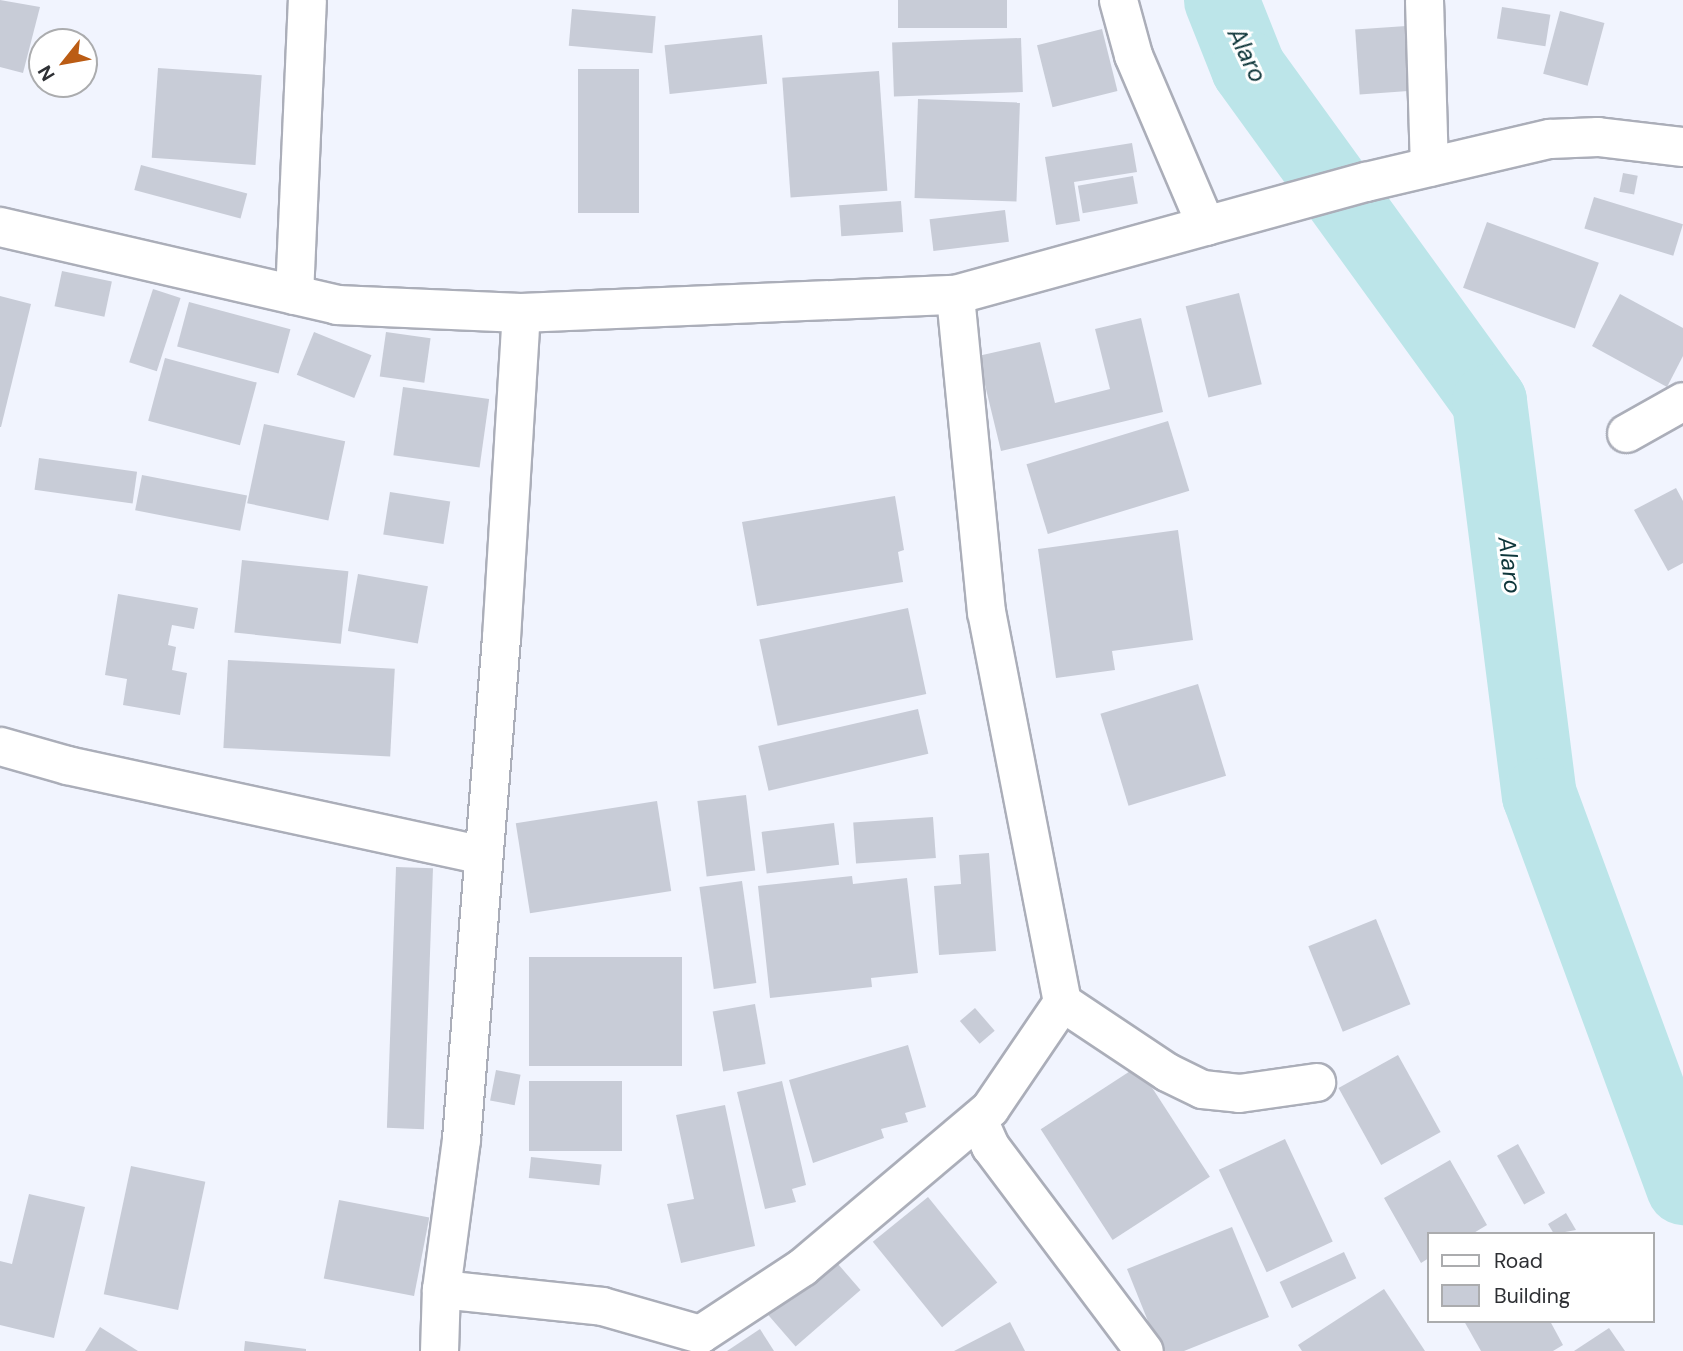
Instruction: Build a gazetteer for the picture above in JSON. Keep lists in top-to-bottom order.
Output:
{
  "water": ["Alaro"],
  "legend": ["Road", "Building"],
  "north": "bottom left"
}
